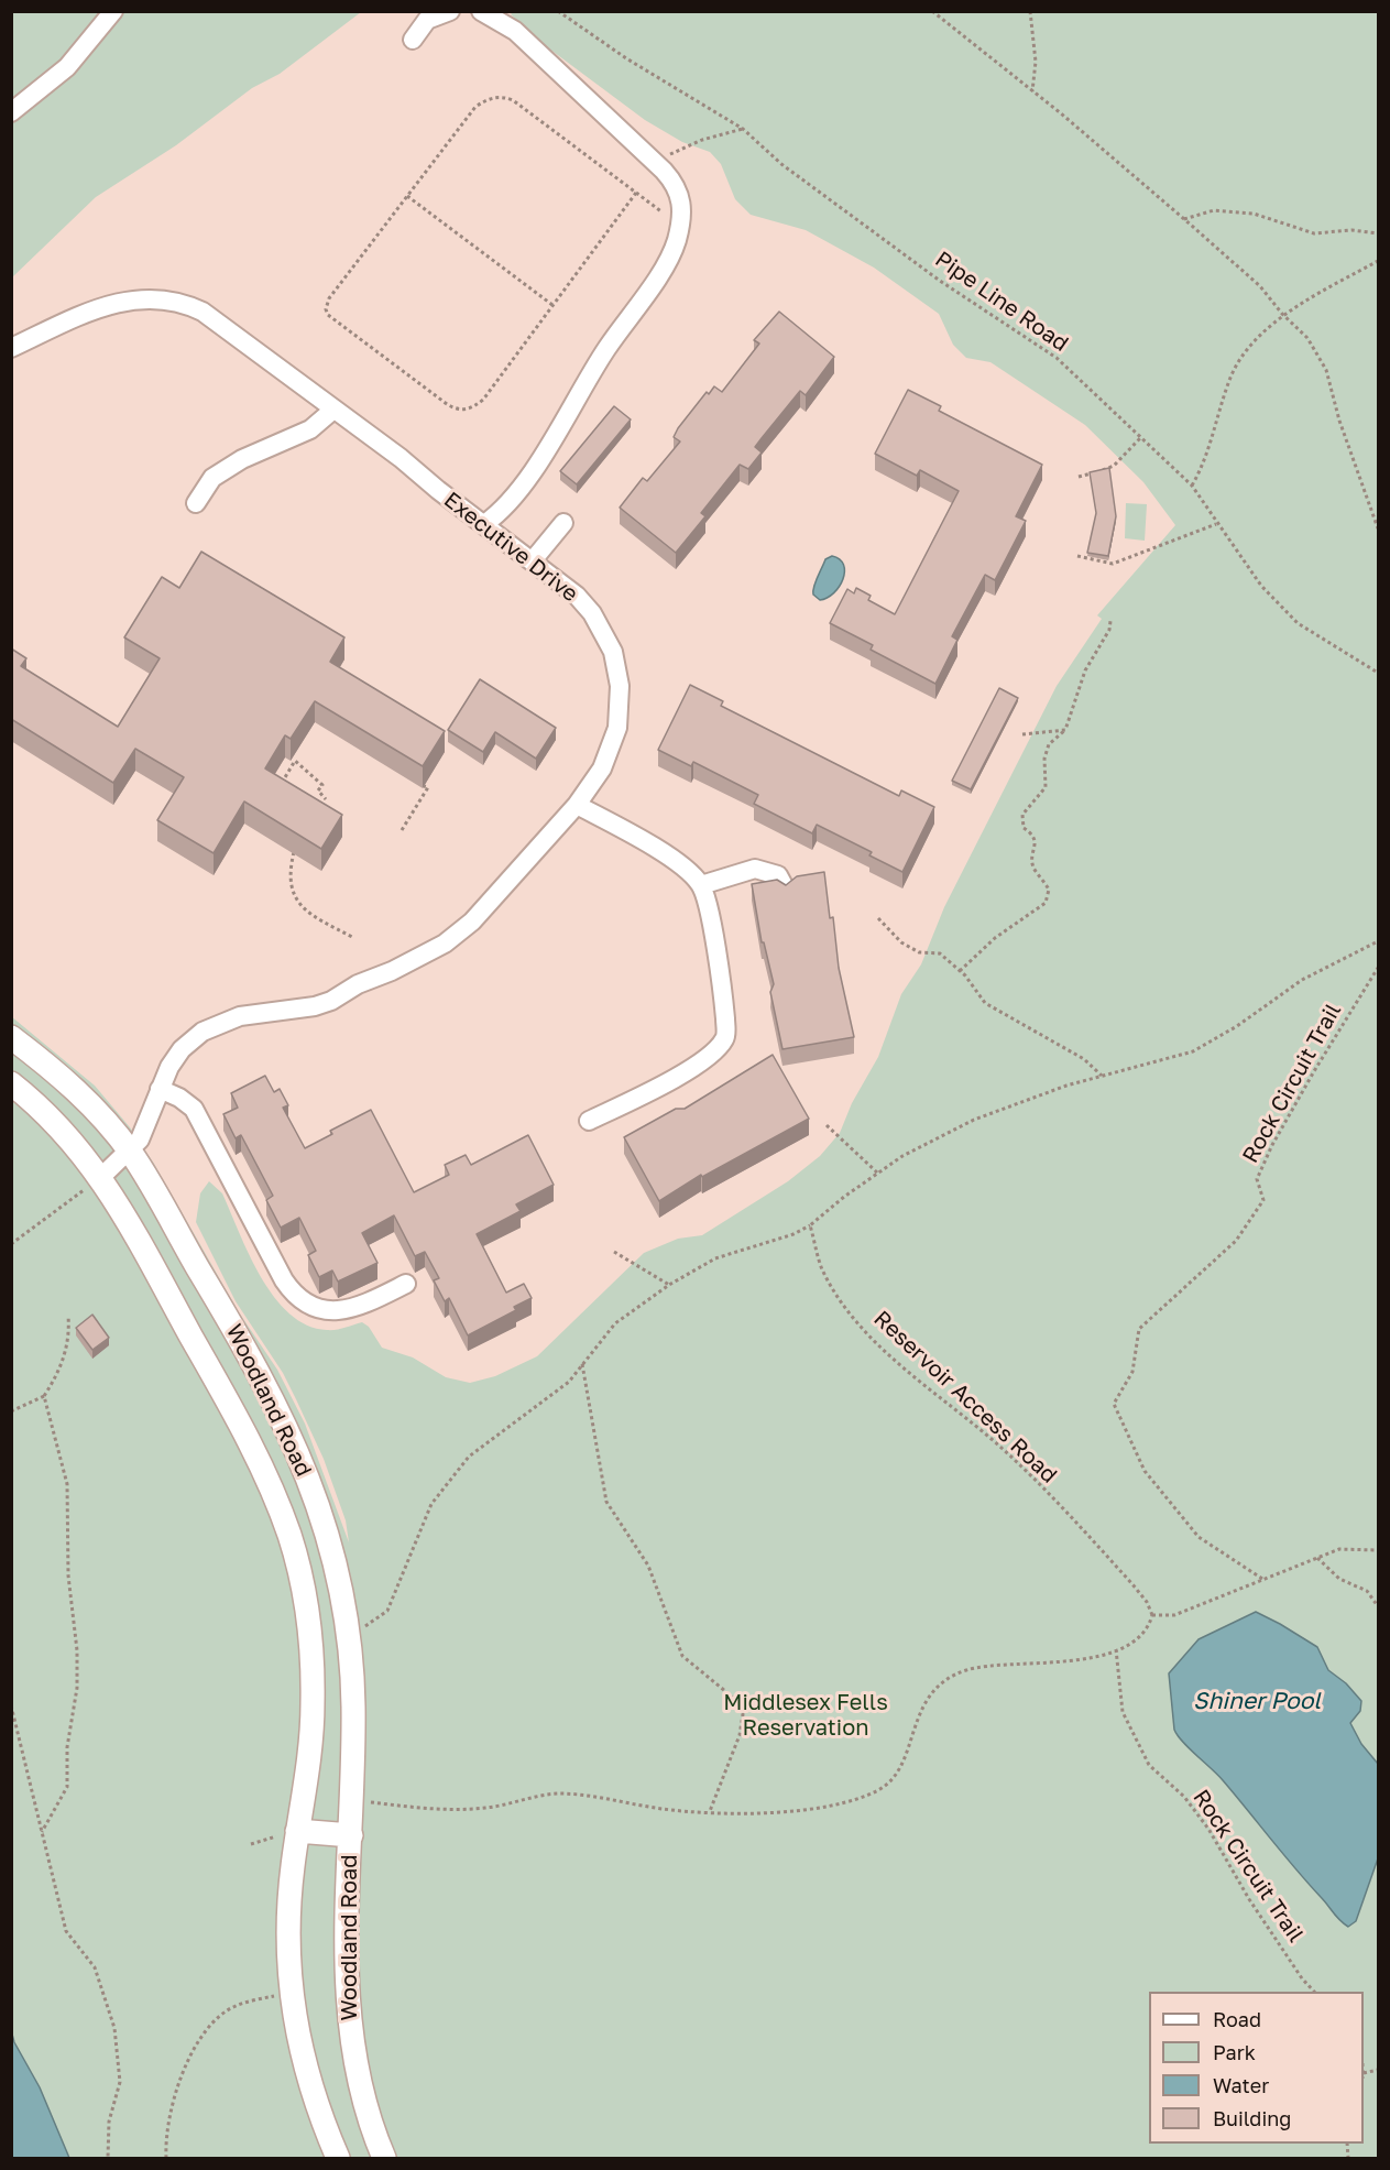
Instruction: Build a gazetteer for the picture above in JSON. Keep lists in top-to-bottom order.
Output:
{
  "streets": {
    "main road": ["Woodland Road"],
    "street": ["Executive Drive"],
    "path": ["Pipe Line Road", "Rock Circuit Trail", "Reservoir Access Road"]
  },
  "crossings": [
    ["Executive Drive", "Woodland Road"]
  ],
  "water": ["Shiner Pool"],
  "parks": ["Middlesex Fells Reservation"],
  "legend": [
    "Road",
    "Park",
    "Water",
    "Building"
  ]
}
